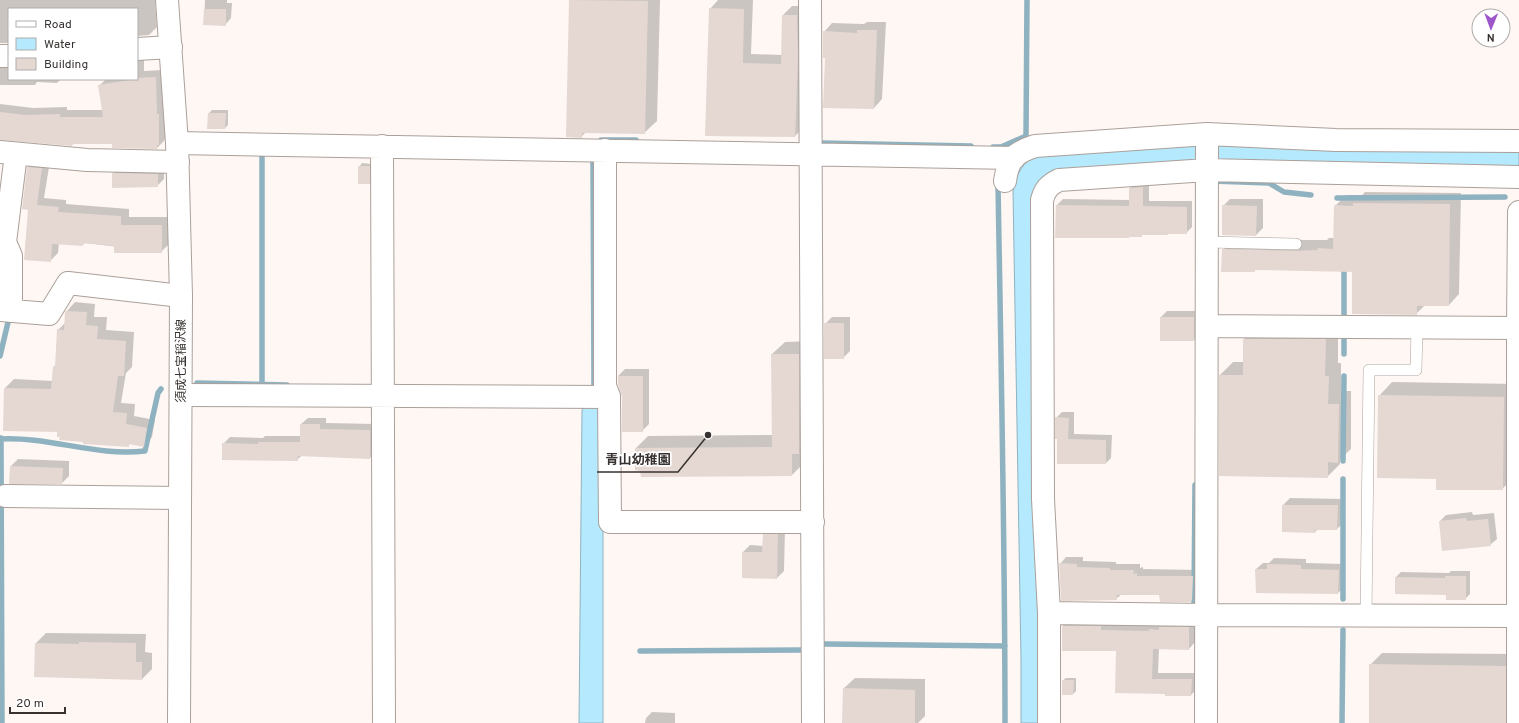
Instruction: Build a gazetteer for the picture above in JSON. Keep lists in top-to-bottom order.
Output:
{
  "streets": {
    "street": ["須成七宝稲沢線"]
  },
  "places": ["青山幼稚園"],
  "legend": ["Road", "Water", "Building"],
  "scale_bar": "20 m",
  "north": "bottom"
}
